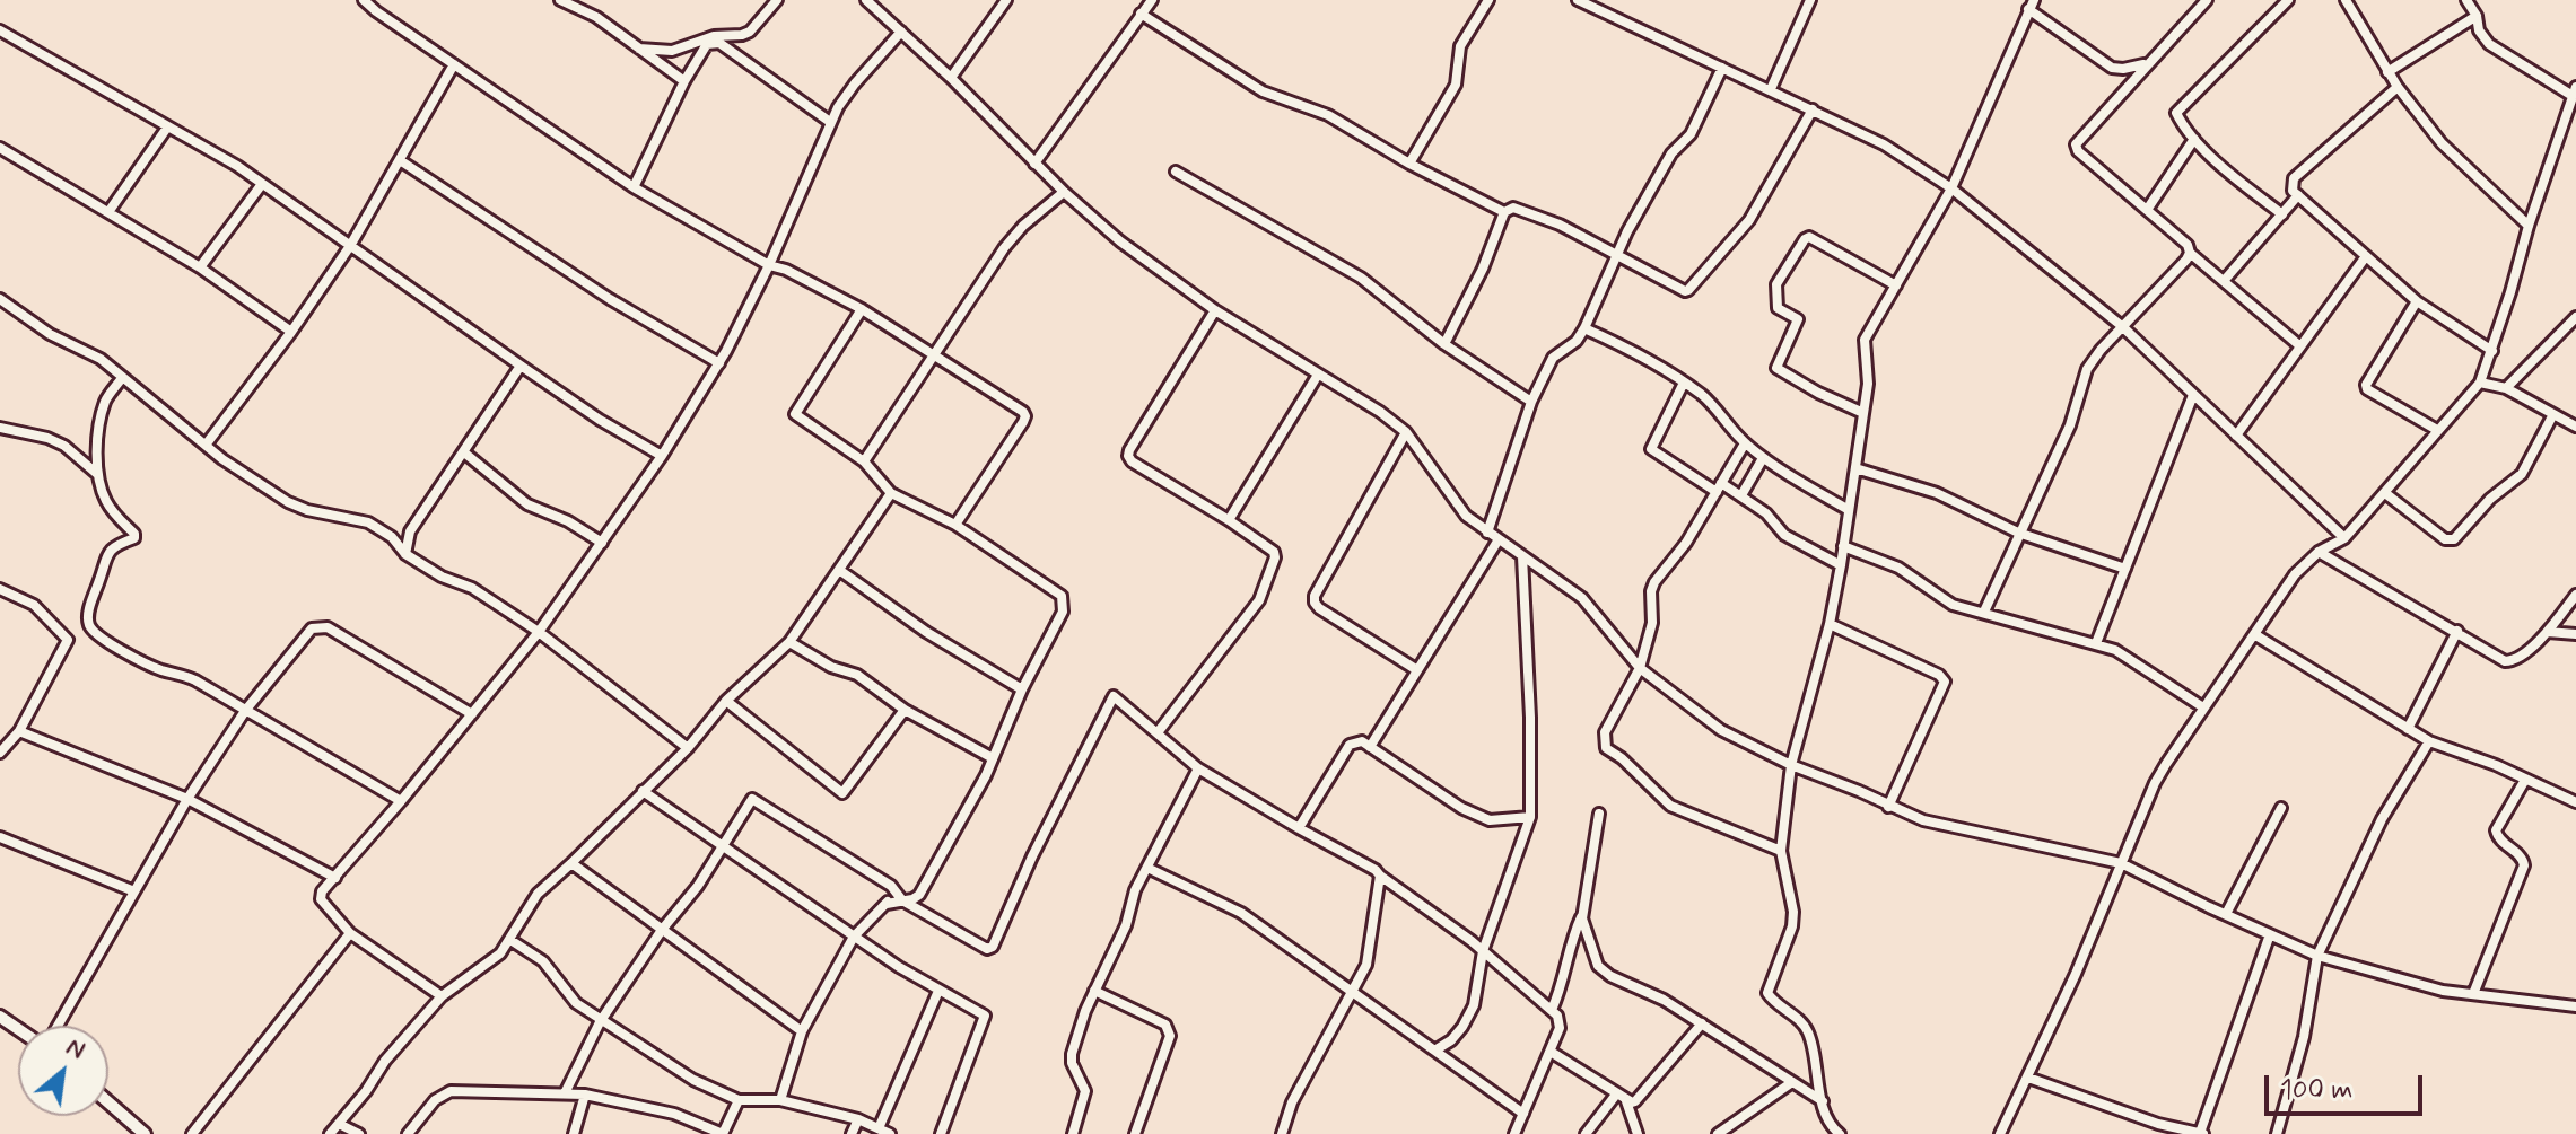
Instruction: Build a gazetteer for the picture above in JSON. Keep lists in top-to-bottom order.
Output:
{
  "scale_bar": "100 m",
  "north": "top right"
}
